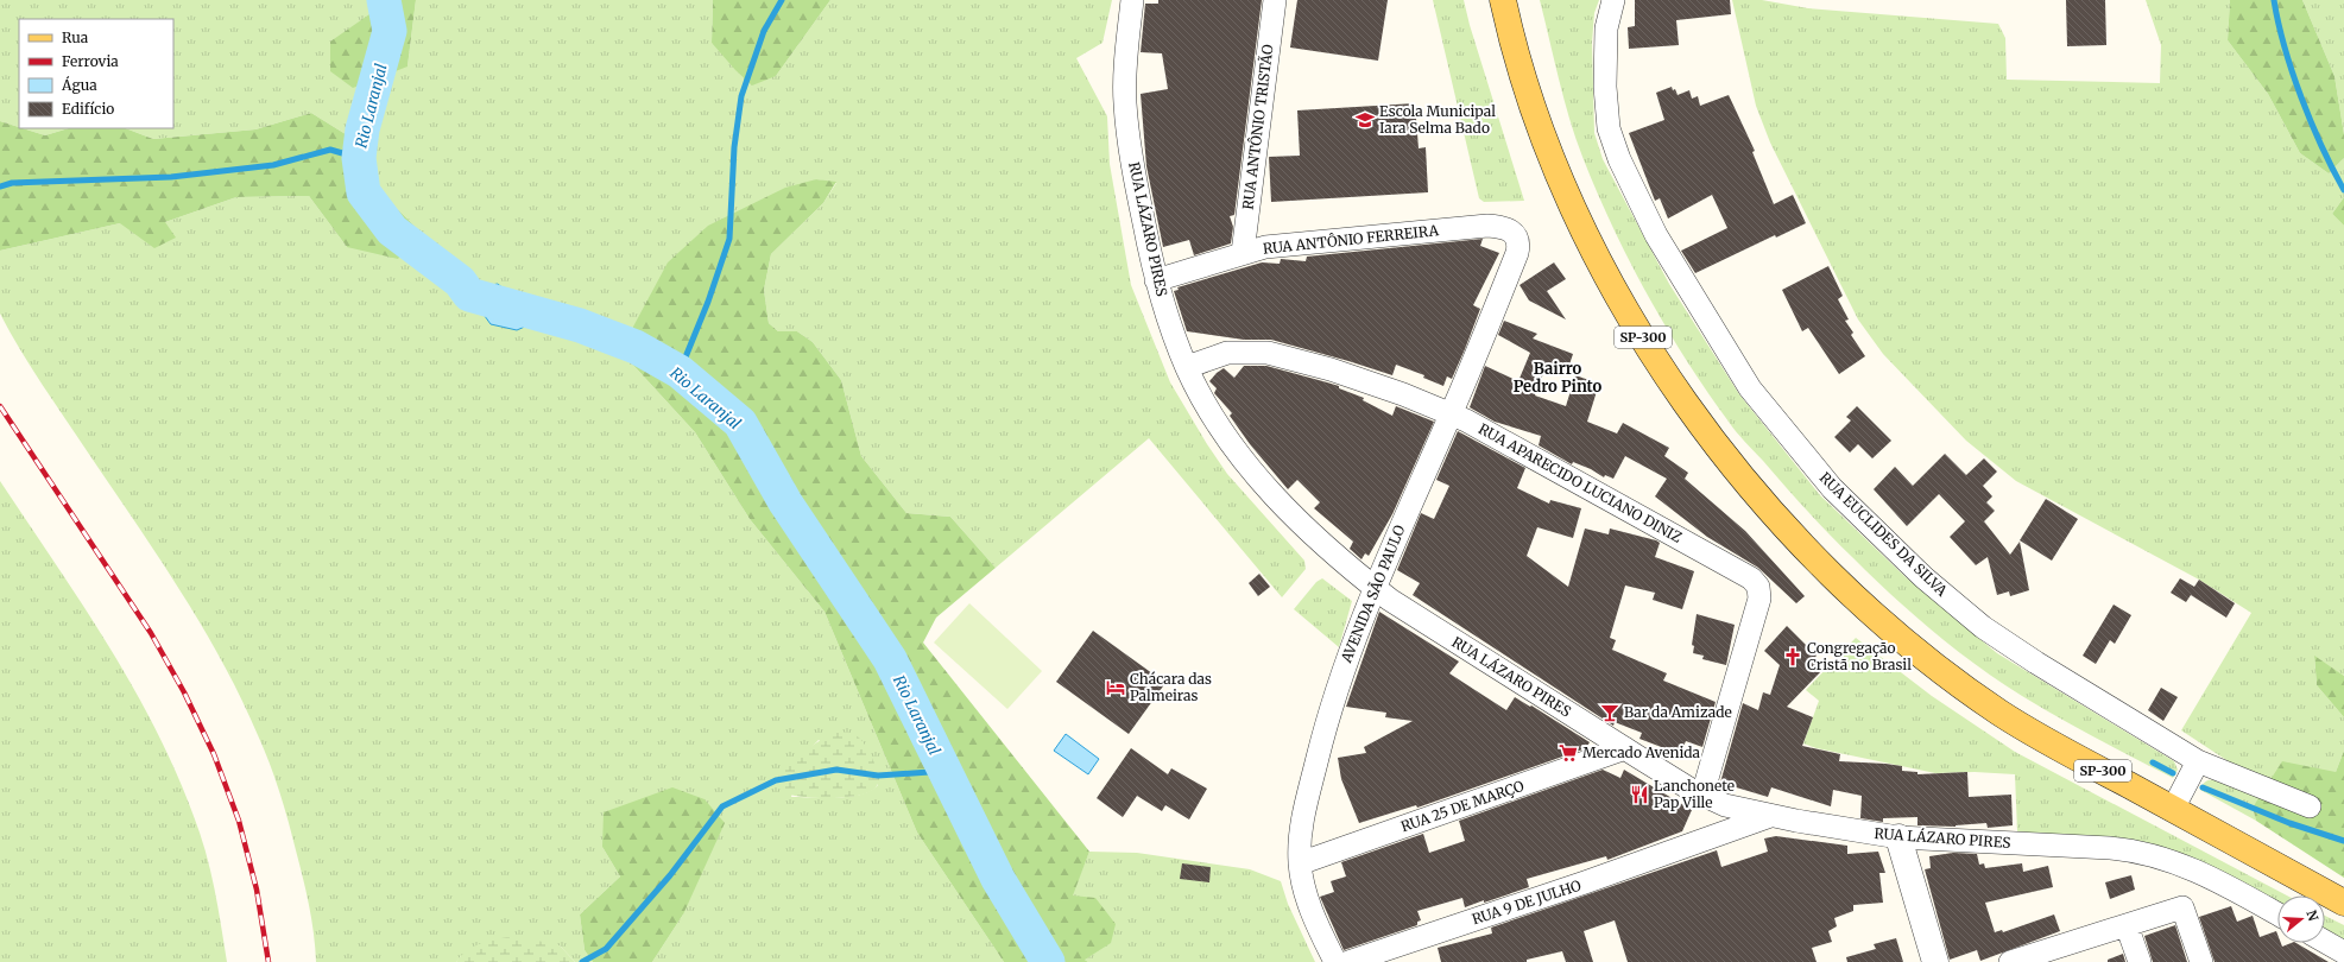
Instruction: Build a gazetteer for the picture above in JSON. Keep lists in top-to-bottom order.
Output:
{
  "streets": {
    "main road": ["SP-300"],
    "street": [
      "RUA ANTÔNIO TRISTÃO",
      "RUA LÁZARO PIRES",
      "RUA ANTÔNIO FERREIRA",
      "RUA APARECIDO LUCIANO DINIZ",
      "RUA EUCLIDES DA SILVA",
      "AVENIDA SÃO PAULO",
      "RUA 25 DE MARÇO",
      "RUA 9 DE JULHO"
    ]
  },
  "crossings": [
    ["RUA ANTÔNIO TRISTÃO", "RUA ANTÔNIO FERREIRA"],
    ["RUA LÁZARO PIRES", "RUA ANTÔNIO FERREIRA"],
    ["RUA LÁZARO PIRES", "RUA APARECIDO LUCIANO DINIZ"],
    ["RUA LÁZARO PIRES", "AVENIDA SÃO PAULO"],
    ["RUA LÁZARO PIRES", "RUA 25 DE MARÇO"],
    ["RUA LÁZARO PIRES", "RUA 9 DE JULHO"],
    ["RUA ANTÔNIO FERREIRA", "AVENIDA SÃO PAULO"],
    ["RUA APARECIDO LUCIANO DINIZ", "AVENIDA SÃO PAULO"],
    ["AVENIDA SÃO PAULO", "RUA 25 DE MARÇO"]
  ],
  "districts": ["Bairro Pedro Pinto"],
  "water": ["Rio Laranjal"],
  "places": {
    "school or university": ["Escola Municipal Iara Selma Bado"],
    "church": ["Congregação Cristã no Brasil"],
    "hotel": ["Chácara das Palmeiras"],
    "bar": ["Bar da Amizade"],
    "supermarket": ["Mercado Avenida"],
    "restaurant": ["Lanchonete Pap Ville"]
  },
  "legend": [
    "Rua",
    "Ferrovia",
    "Água",
    "Edifício"
  ],
  "north": "right"
}
